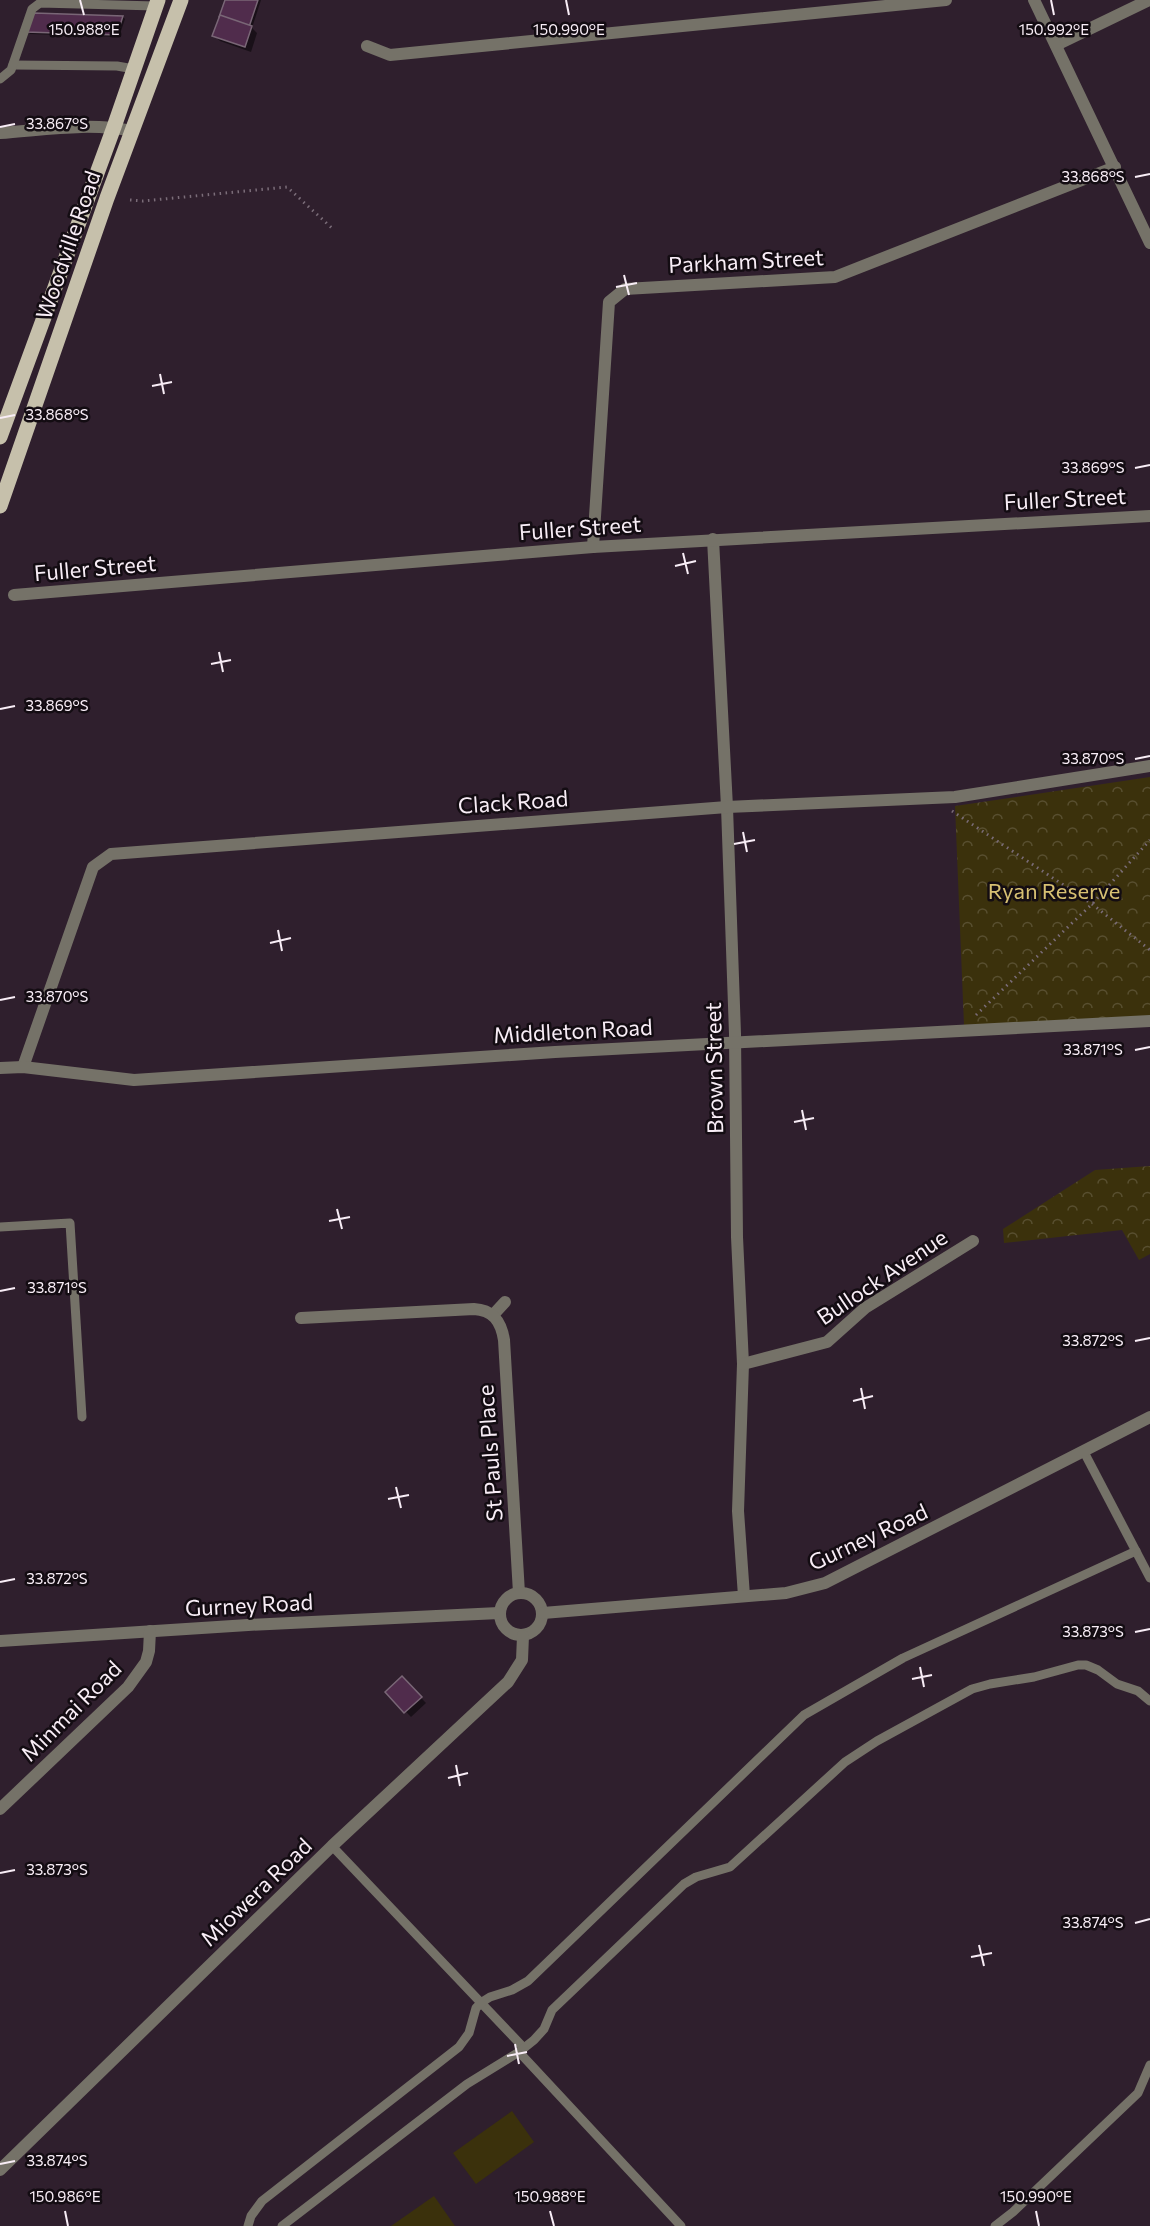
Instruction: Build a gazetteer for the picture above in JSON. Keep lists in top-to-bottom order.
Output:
{
  "streets": {
    "main road": ["Woodville Road"],
    "street": [
      "Parkham Street",
      "Fuller Street",
      "Clack Road",
      "Middleton Road",
      "Brown Street",
      "Bullock Avenue",
      "St Pauls Place",
      "Gurney Road",
      "Minmai Road",
      "Miowera Road"
    ]
  },
  "crossings": [
    ["Parkham Street", "Fuller Street"],
    ["Fuller Street", "Brown Street"],
    ["Clack Road", "Middleton Road"],
    ["Clack Road", "Brown Street"],
    ["Middleton Road", "Brown Street"],
    ["Brown Street", "Bullock Avenue"],
    ["Brown Street", "Gurney Road"],
    ["St Pauls Place", "Gurney Road"],
    ["St Pauls Place", "Miowera Road"],
    ["Gurney Road", "Minmai Road"],
    ["Gurney Road", "Miowera Road"]
  ],
  "parks": ["Ryan Reserve"],
  "coordinates": [
    "150.988°E",
    "150.990°E",
    "150.992°E",
    "33.867°S",
    "33.868°S",
    "33.869°S",
    "33.870°S",
    "33.871°S",
    "33.872°S",
    "33.873°S",
    "33.874°S",
    "150.986°E"
  ]
}
